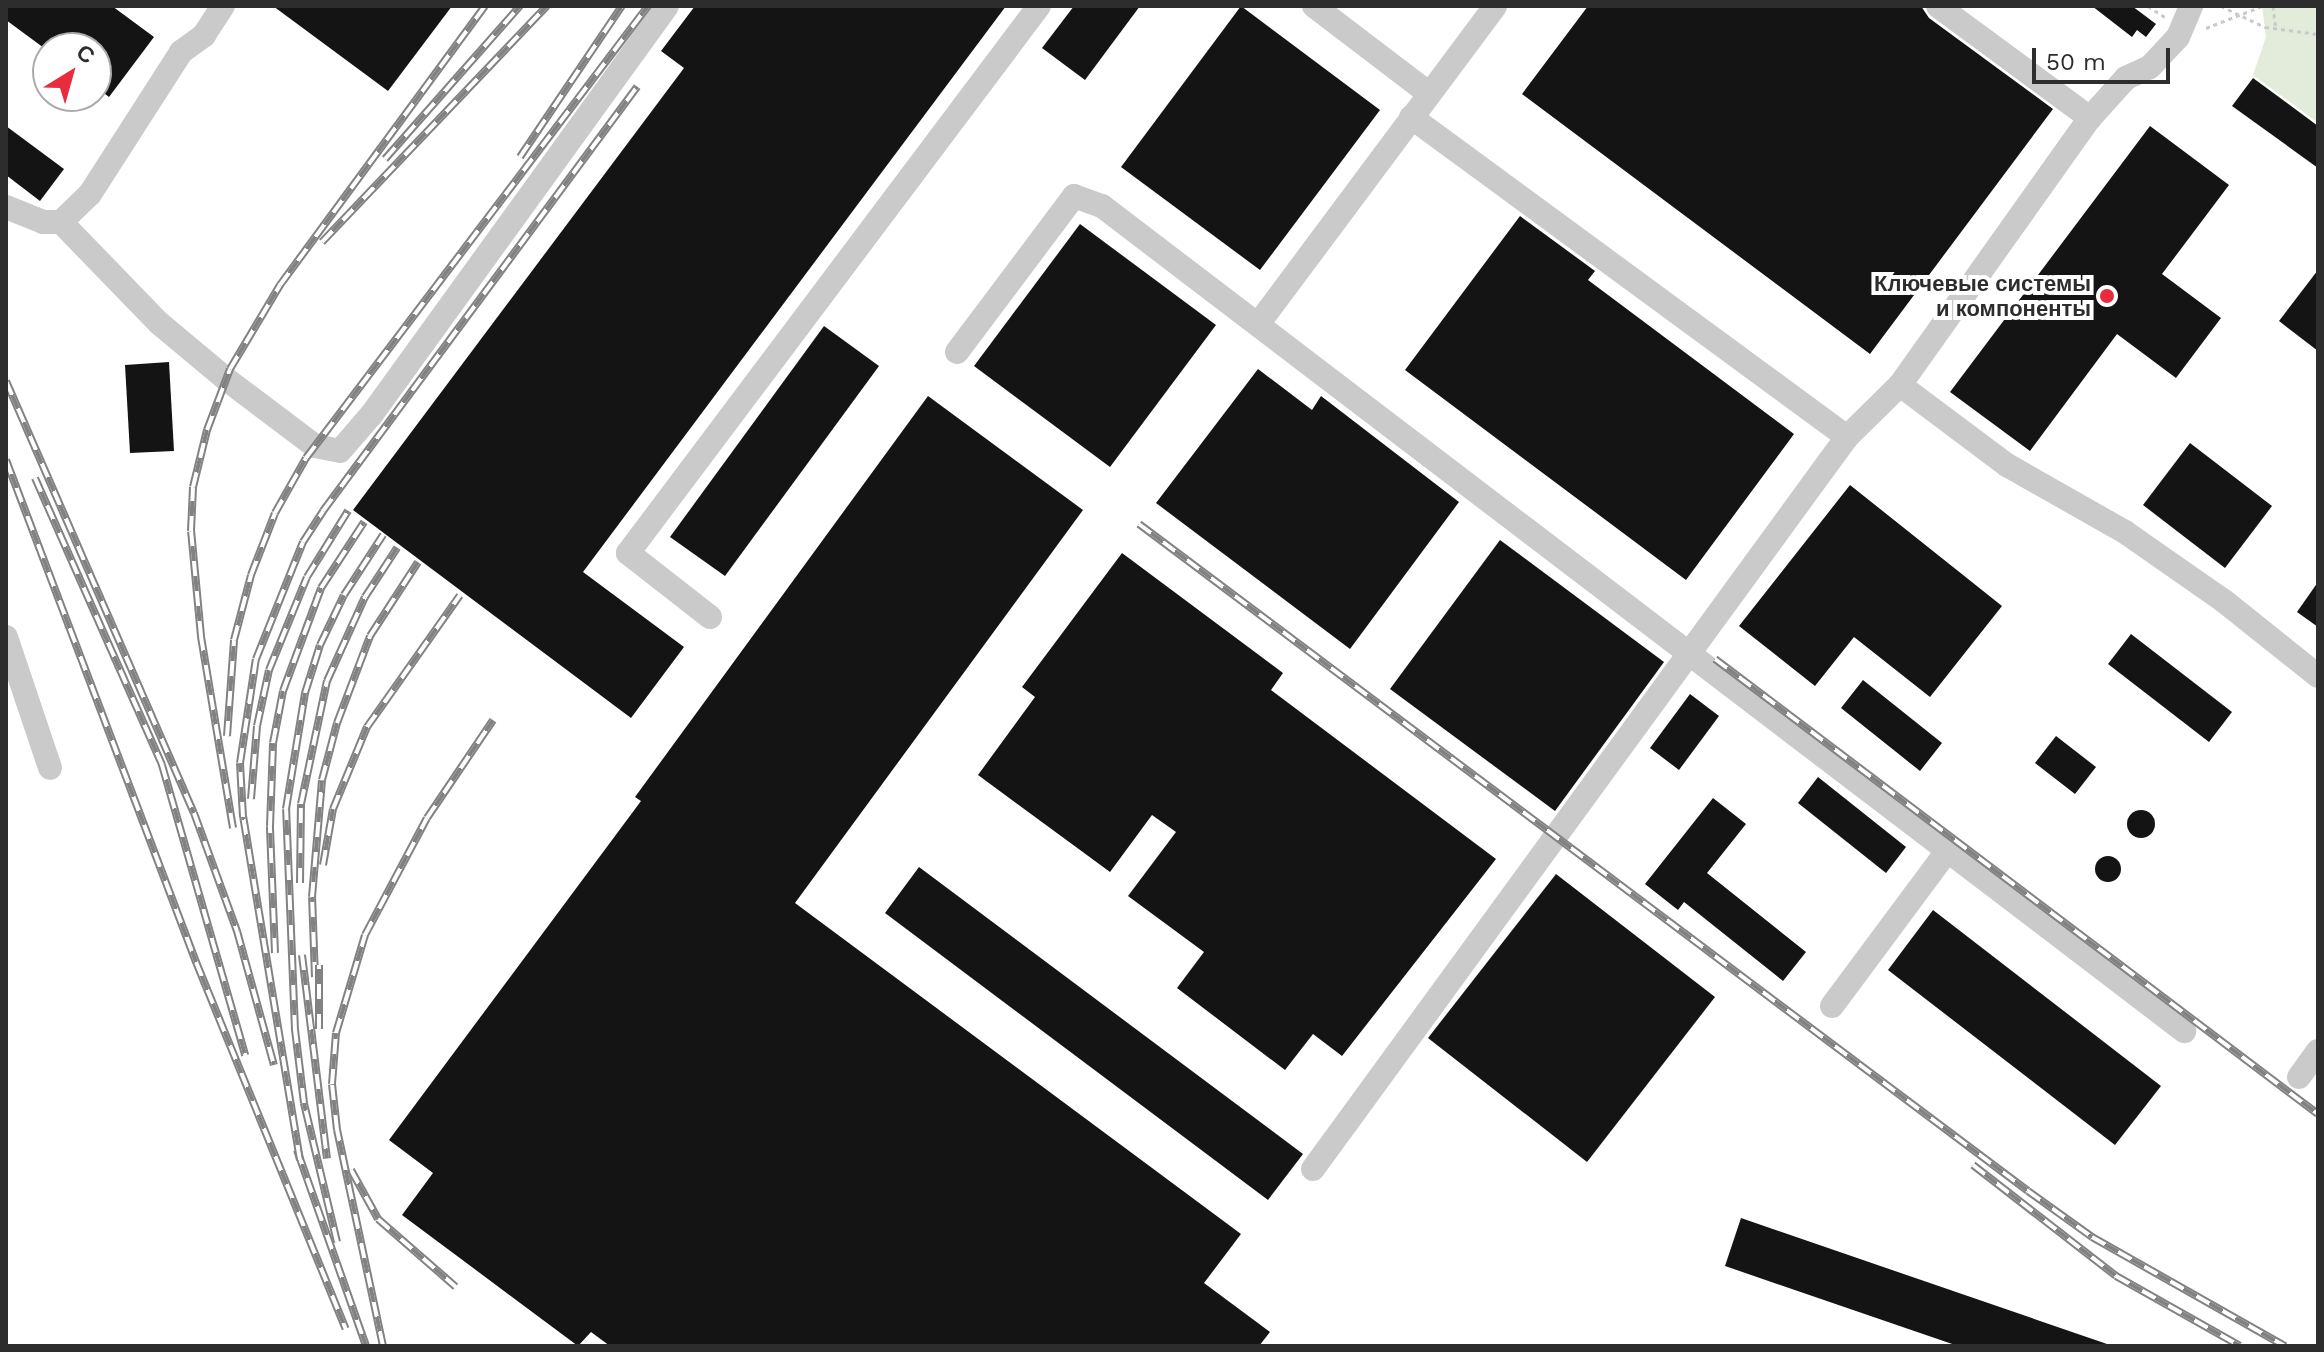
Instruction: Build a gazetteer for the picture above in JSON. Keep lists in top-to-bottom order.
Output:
{
  "places": ["Ключевые системы и компоненты"],
  "scale_bar": "50 m",
  "north": "top right"
}
